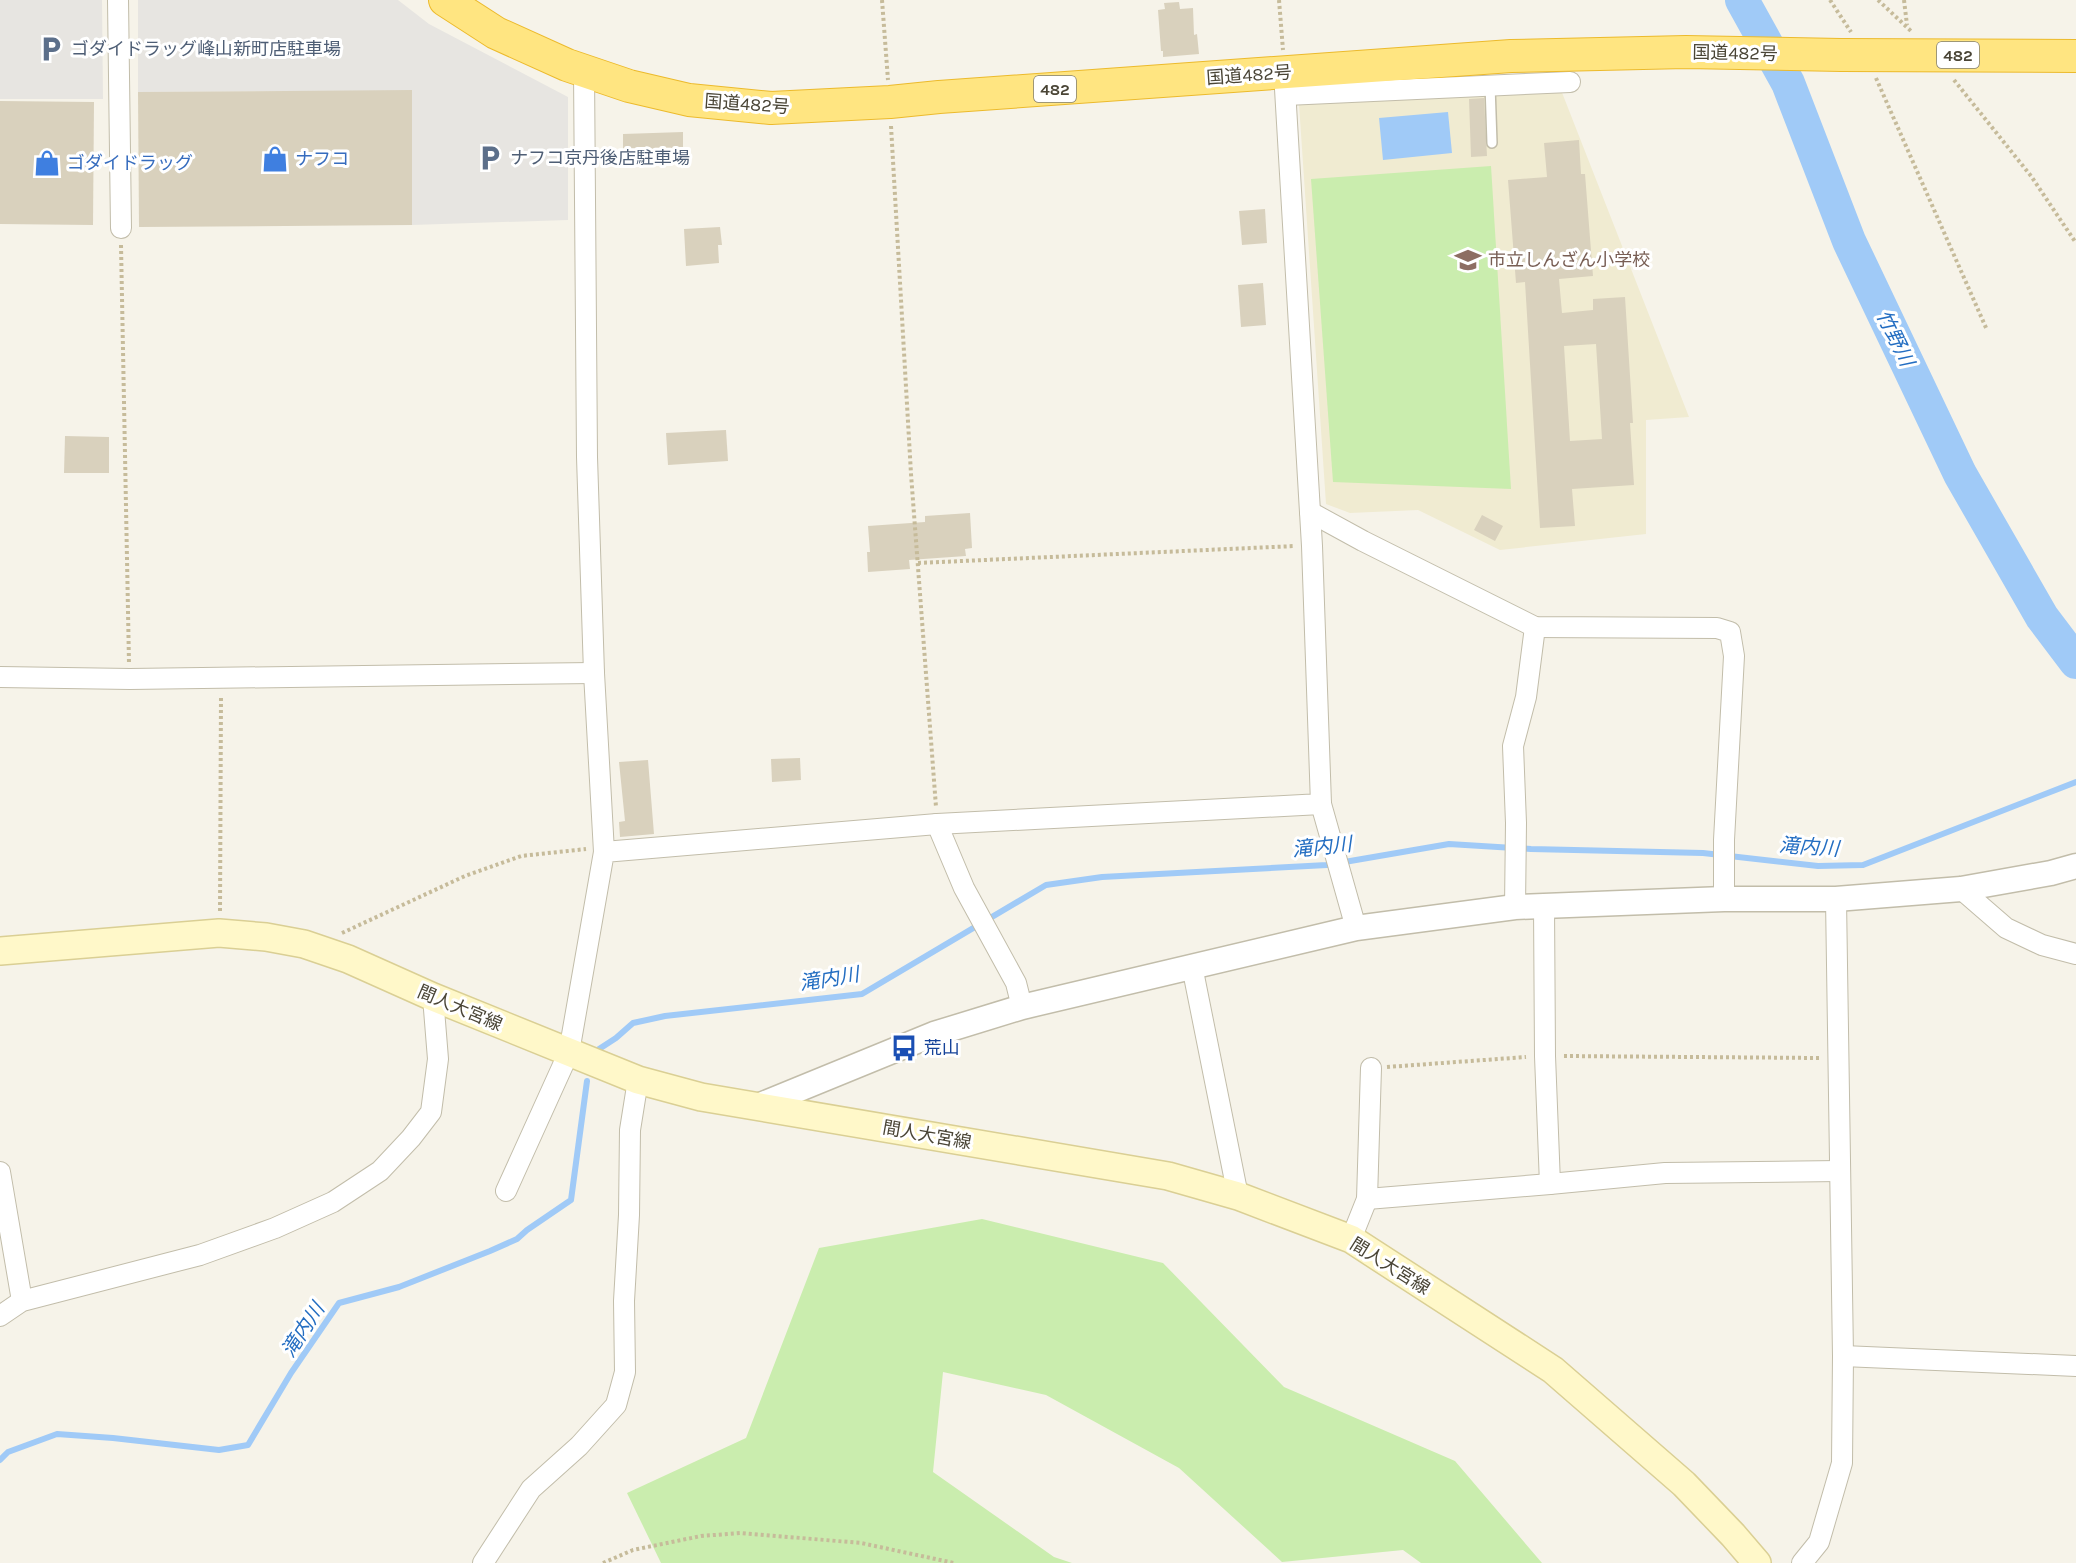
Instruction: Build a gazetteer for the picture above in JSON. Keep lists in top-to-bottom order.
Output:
{
  "streets": {
    "highway": ["国道482号", "482"],
    "main road": ["間人大宮線"]
  },
  "water": ["竹野川", "滝内川"],
  "places": {
    "parking": ["ゴダイドラッグ峰山新町店駐車場", "ナフコ京丹後店駐車場"],
    "shop": ["ナフコ", "ゴダイドラッグ"],
    "school or university": ["市立しんざん小学校"],
    "bus stop": ["荒山"]
  }
}
